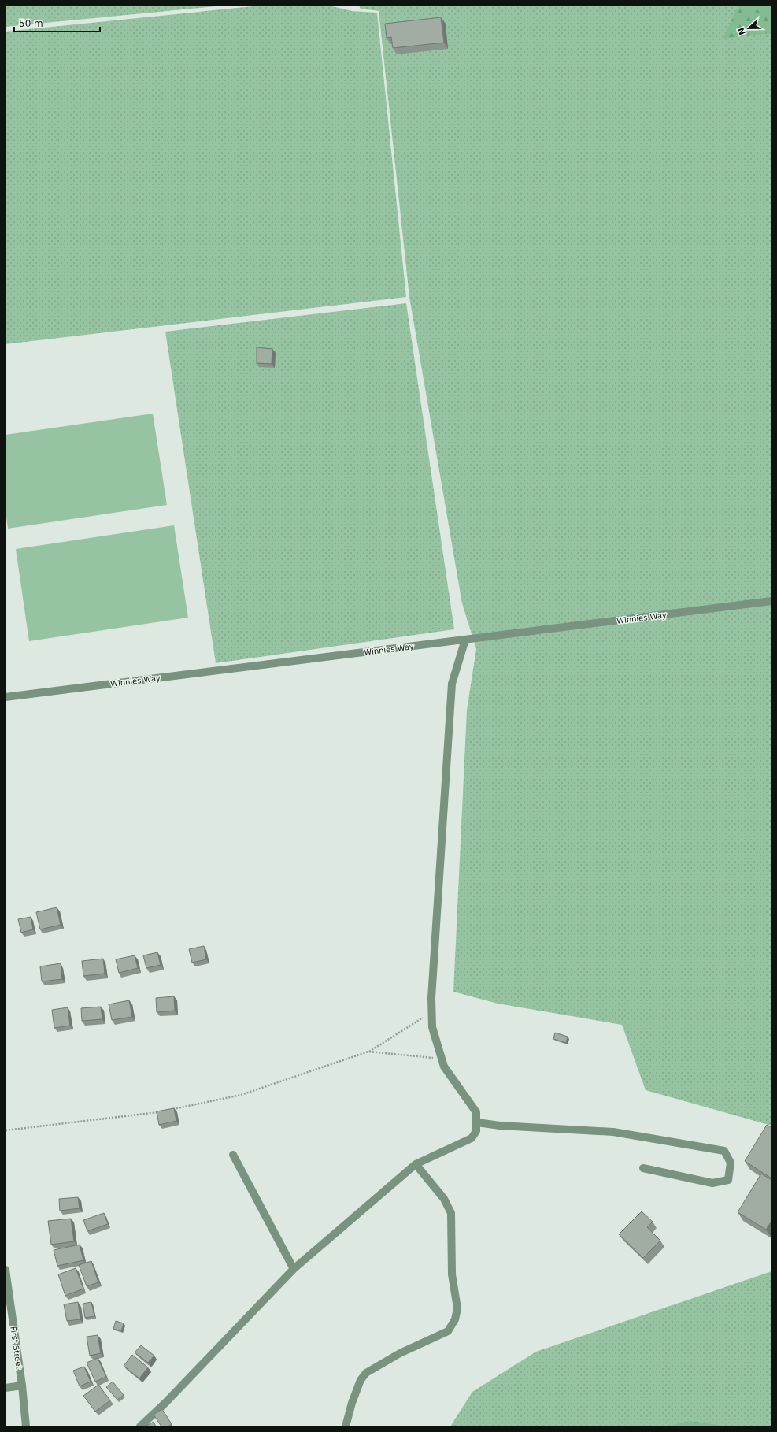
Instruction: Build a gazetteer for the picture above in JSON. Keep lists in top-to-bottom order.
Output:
{
  "streets": {
    "street": ["Winnies Way", "First Street"]
  },
  "scale_bar": "50 m",
  "north": "left"
}
